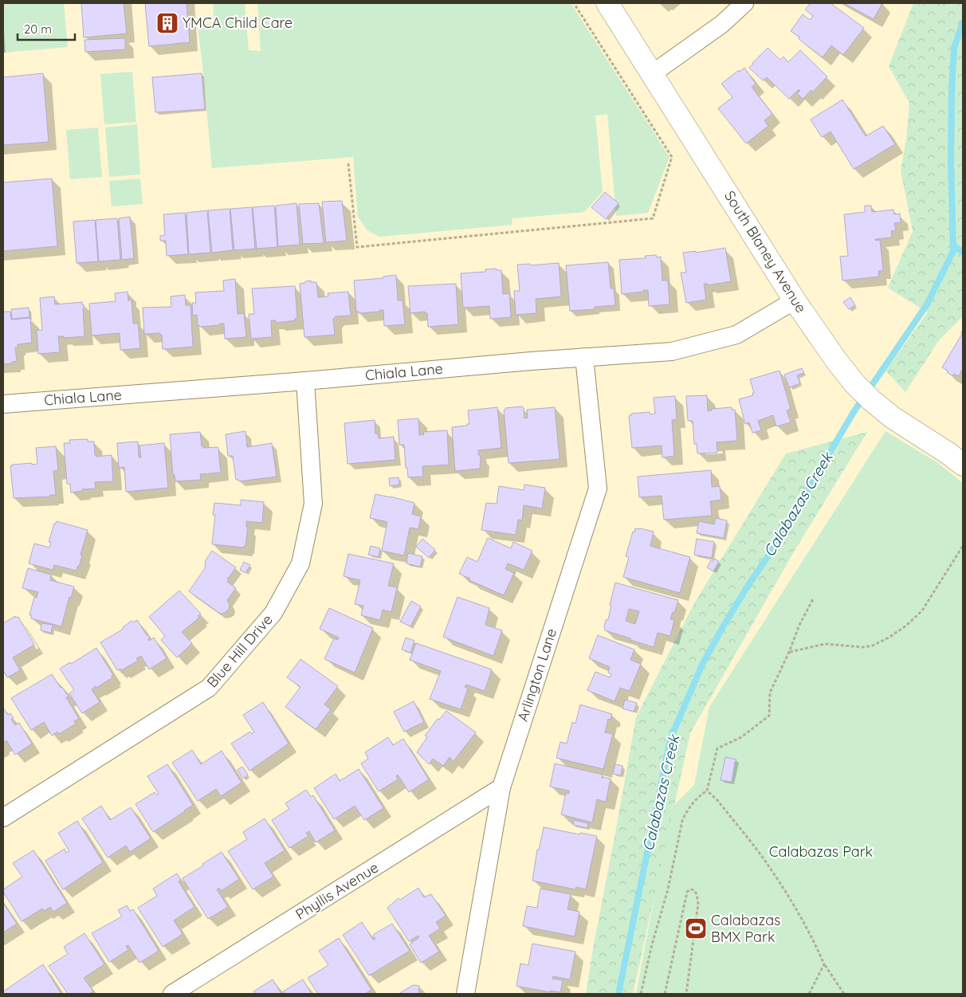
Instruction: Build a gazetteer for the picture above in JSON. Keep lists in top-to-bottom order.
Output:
{
  "streets": {
    "street": [
      "South Blaney Avenue",
      "Chiala Lane",
      "Blue Hill Drive",
      "Arlington Lane",
      "Phyllis Avenue"
    ]
  },
  "crossings": [
    ["South Blaney Avenue", "Chiala Lane"],
    ["Chiala Lane", "Blue Hill Drive"],
    ["Chiala Lane", "Arlington Lane"],
    ["Arlington Lane", "Phyllis Avenue"]
  ],
  "water": ["Calabazas Creek"],
  "parks": ["Calabazas Park"],
  "places": {
    "building": ["YMCA Child Care"],
    "sports": ["Calabazas BMX Park"]
  },
  "scale_bar": "20 m"
}
